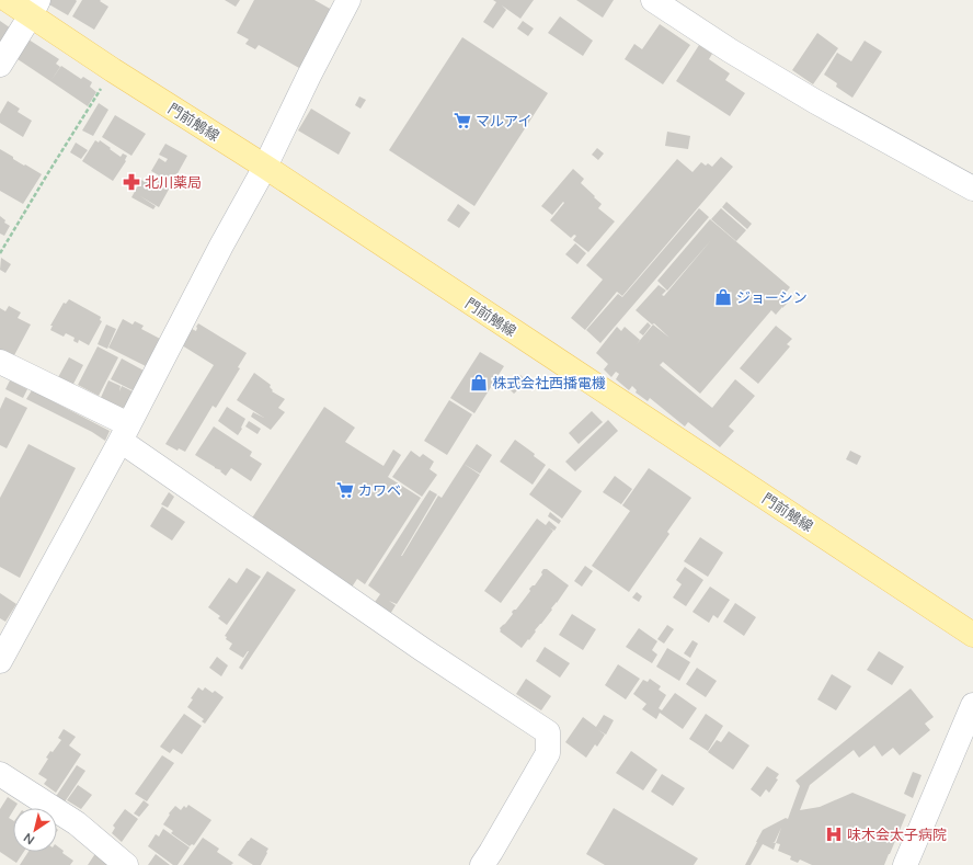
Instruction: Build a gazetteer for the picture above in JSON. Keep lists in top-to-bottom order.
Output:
{
  "streets": {
    "main road": ["門前鵤線"]
  },
  "places": {
    "supermarket": ["マルアイ", "カワベ"],
    "pharmacy": ["北川薬局"],
    "shop": ["ジョーシン", "株式会社西播電機"],
    "hospital": ["味木会太子病院"]
  },
  "north": "bottom left"
}
